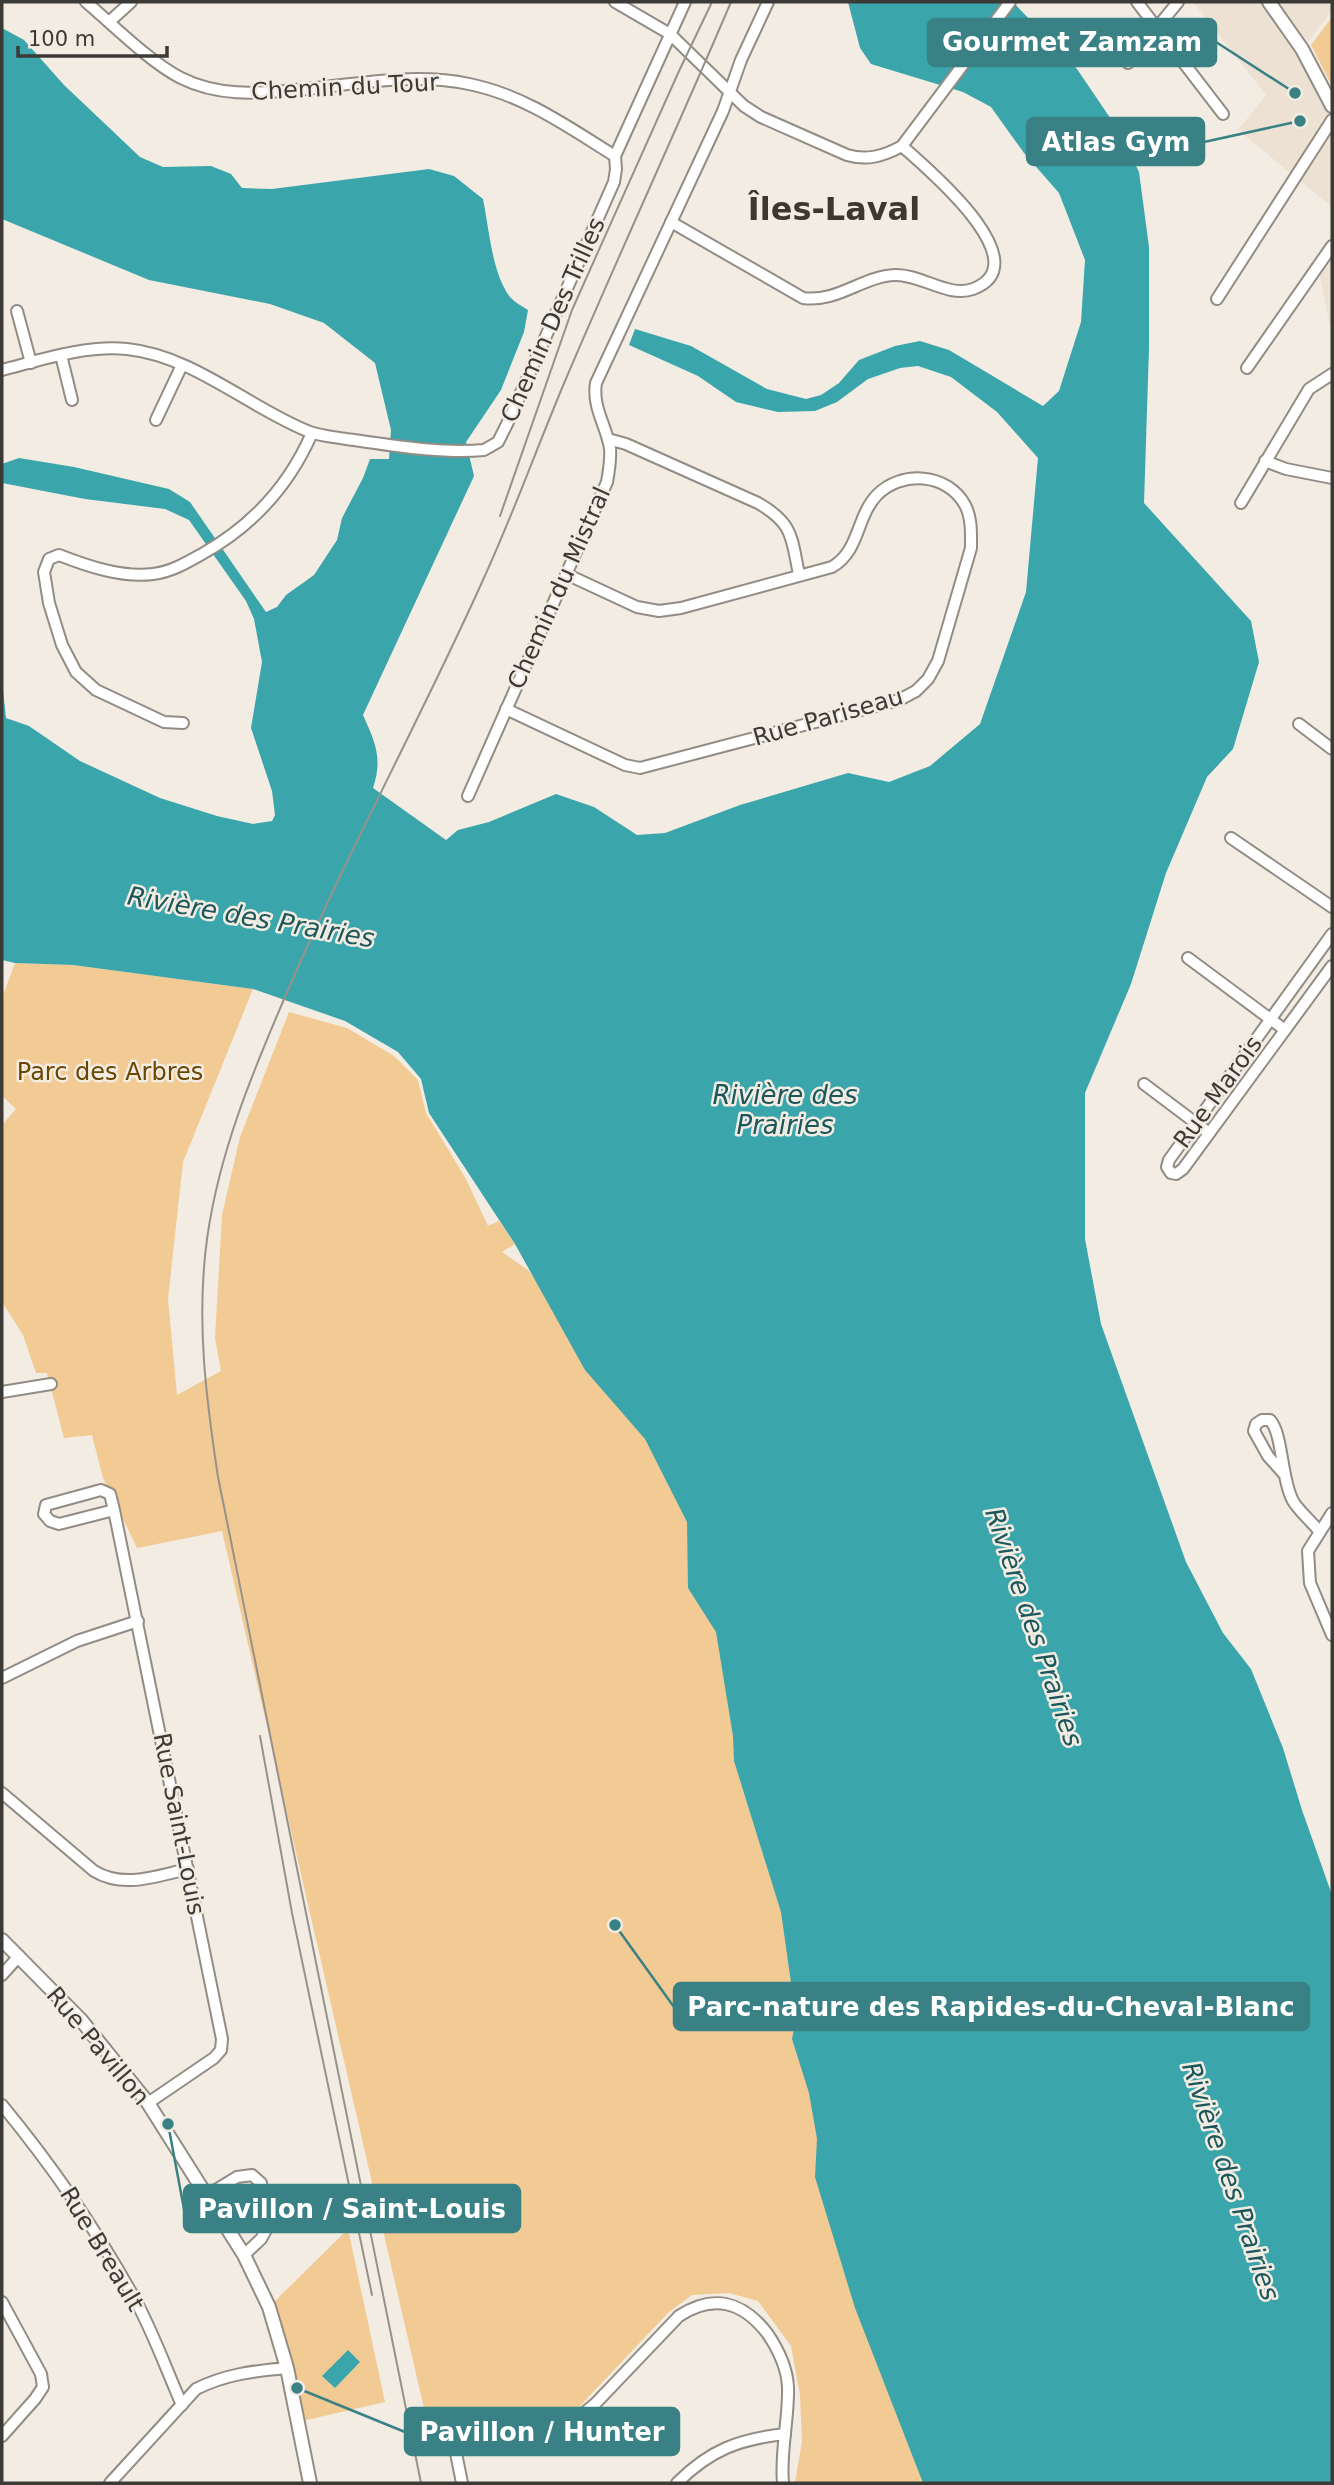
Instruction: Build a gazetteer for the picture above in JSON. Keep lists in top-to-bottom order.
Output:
{
  "streets": {
    "street": [
      "Chemin du Tour",
      "Chemin Des Trilles",
      "Chemin du Mistral",
      "Rue Pariseau",
      "Rue Marois",
      "Rue Saint-Louis",
      "Rue Pavillon",
      "Rue Breault"
    ]
  },
  "crossings": [
    ["Chemin du Tour", "Chemin Des Trilles"],
    ["Chemin du Mistral", "Rue Pariseau"],
    ["Rue Saint-Louis", "Rue Pavillon"]
  ],
  "districts": ["Îles-Laval"],
  "water": ["Rivière des Prairies"],
  "parks": ["Parc des Arbres"],
  "places": [
    "Gourmet Zamzam",
    "Atlas Gym",
    "Parc-nature des Rapides-du-Cheval-Blanc",
    "Pavillon / Saint-Louis",
    "Pavillon / Hunter"
  ],
  "scale_bar": "100 m"
}
